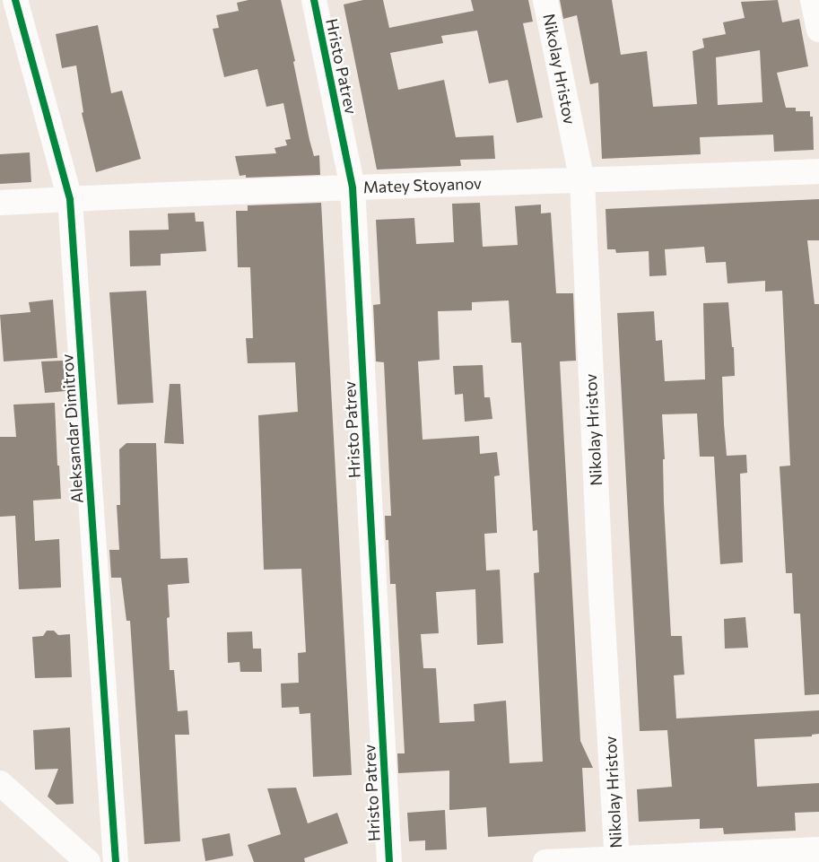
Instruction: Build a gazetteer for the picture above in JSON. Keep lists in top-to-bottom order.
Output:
{
  "streets": {
    "street": [
      "Hristo Patrev",
      "Nikolay Hristov",
      "Matey Stoyanov",
      "Aleksandar Dimitrov"
    ]
  },
  "crossings": [
    ["Hristo Patrev", "Matey Stoyanov"],
    ["Nikolay Hristov", "Matey Stoyanov"],
    ["Matey Stoyanov", "Aleksandar Dimitrov"]
  ]
}
